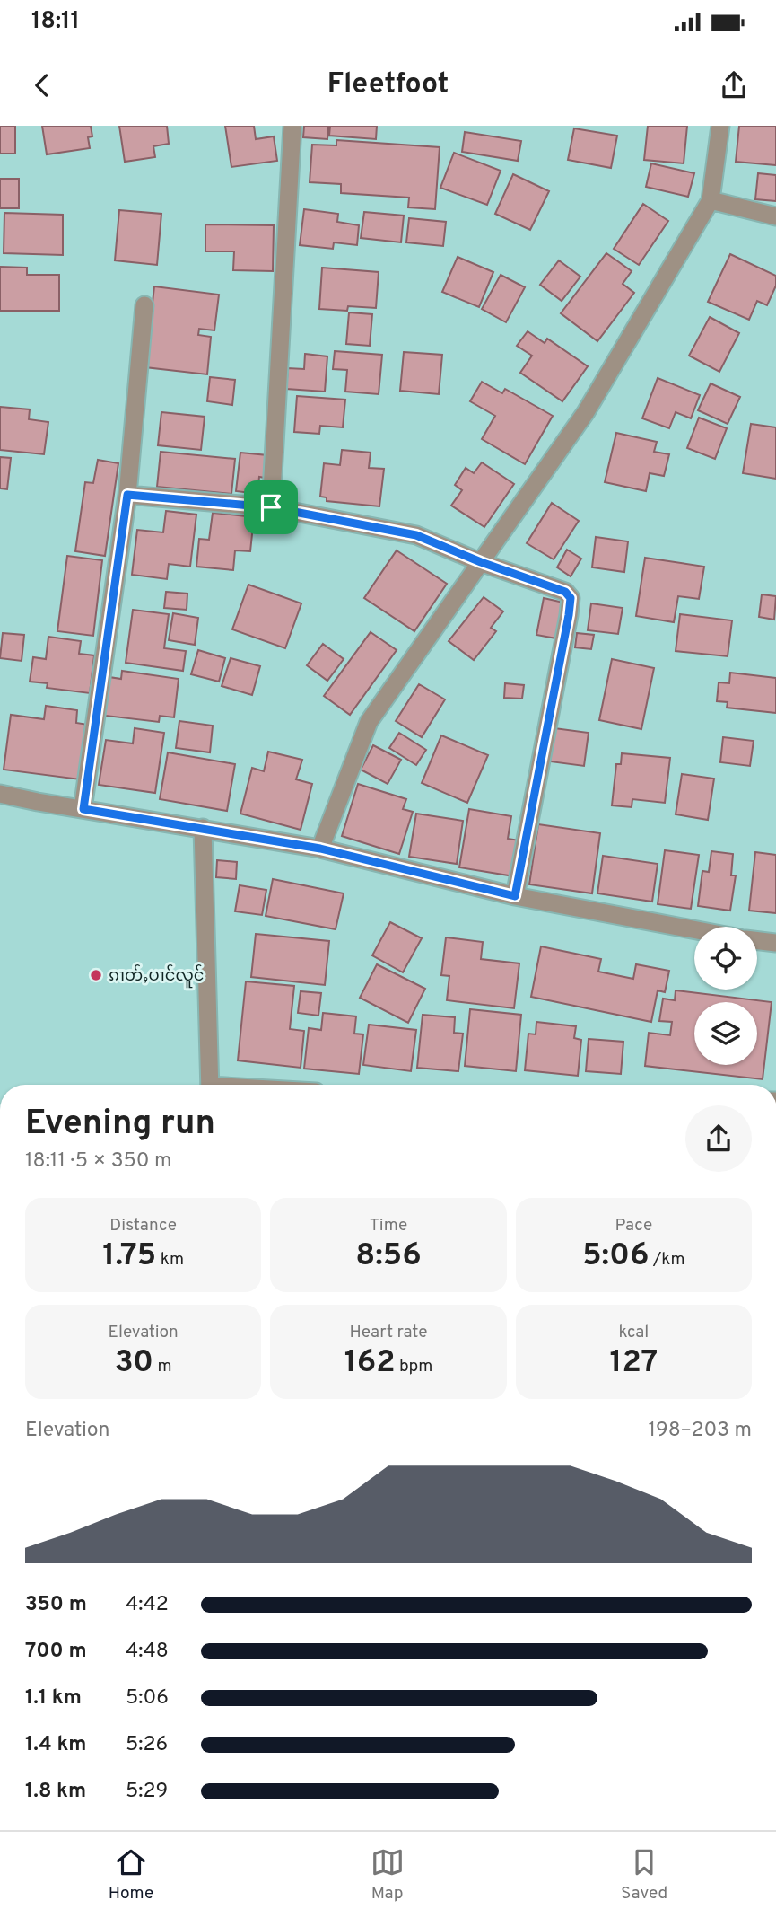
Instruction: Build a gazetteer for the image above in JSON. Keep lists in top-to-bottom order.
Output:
{
  "places": ["ၵၢတ်ႇပၢင်လူင်"],
  "page": {
    "status": "18:11",
    "header": "Fleetfoot",
    "heading": ["Evening run", "18:11 · 5 × 350 m"],
    "stats": [
      ["Distance", "1.75 km"],
      ["Time", "8:56"],
      ["Pace", "5:06 /km"],
      ["Elevation", "30 m"],
      ["Heart rate", "162 bpm"],
      ["kcal", "127"]
    ],
    "chart": ["Elevation", "198–203 m"],
    "list": [
      {
        "name": "350 m",
        "note": "4:42"
      },
      {
        "name": "700 m",
        "note": "4:48"
      },
      {
        "name": "1.1 km",
        "note": "5:06"
      },
      {
        "name": "1.4 km",
        "note": "5:26"
      },
      {
        "name": "1.8 km",
        "note": "5:29"
      }
    ],
    "tabs": ["Home", "Map", "Saved"]
  }
}
